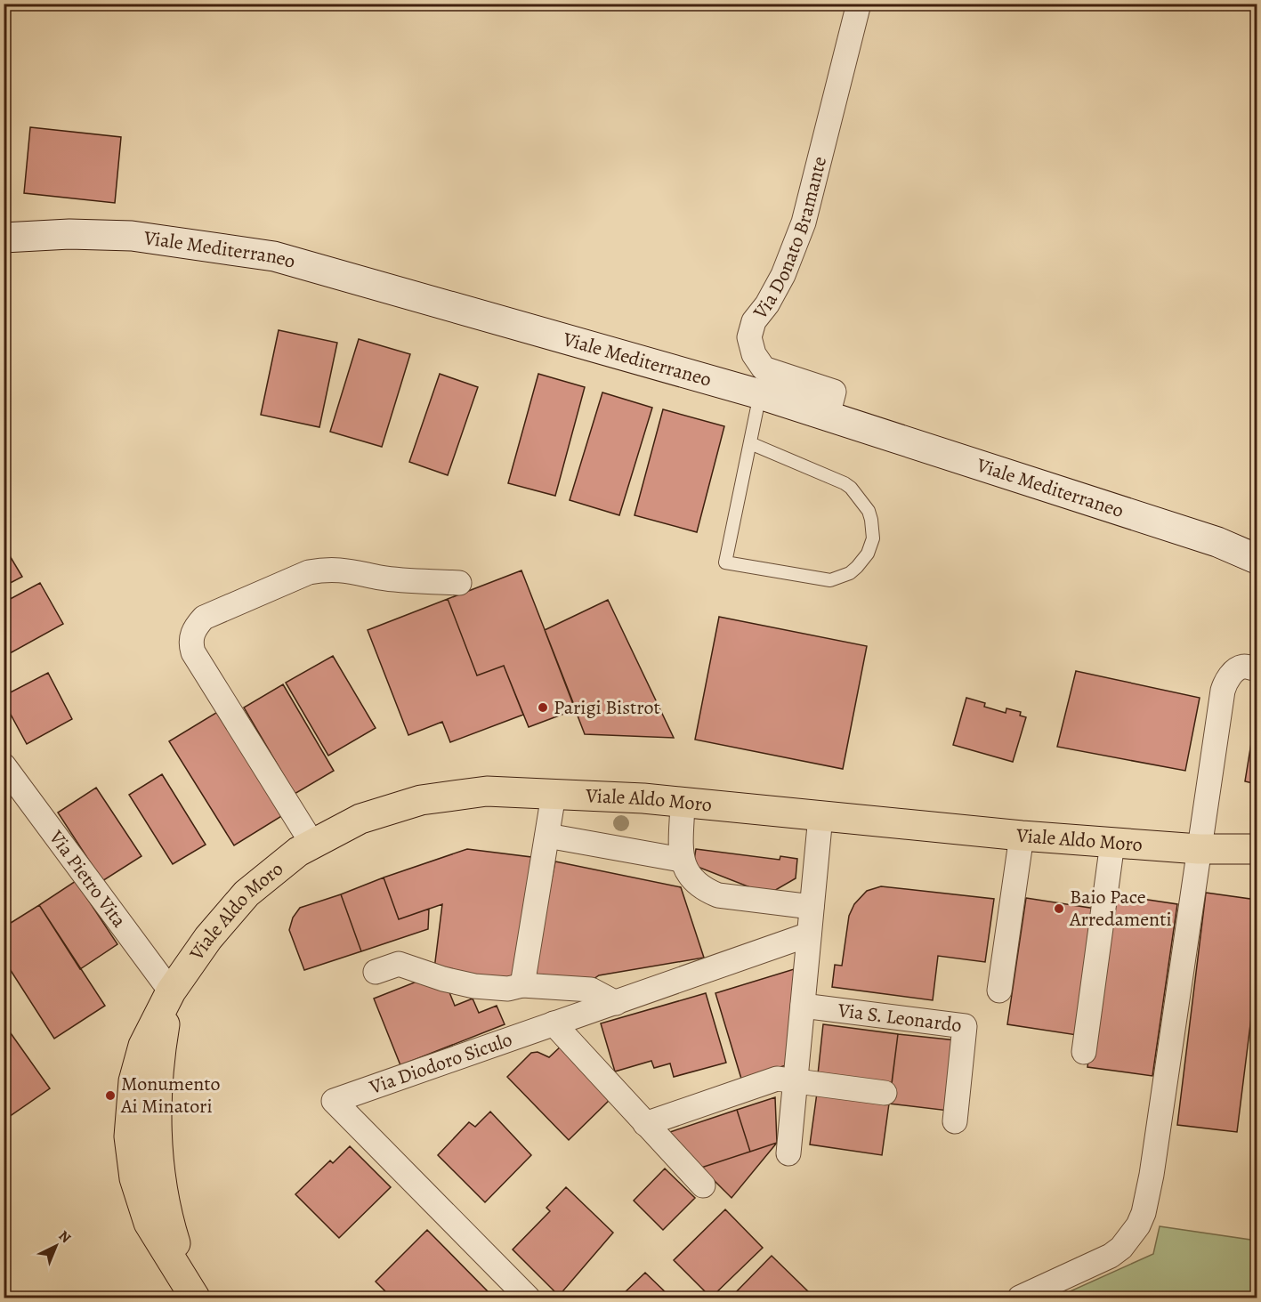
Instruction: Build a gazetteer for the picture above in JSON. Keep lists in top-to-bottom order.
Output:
{
  "streets": {
    "main road": ["Viale Aldo Moro"],
    "street": [
      "Via Donato Bramante",
      "Viale Mediterraneo",
      "Via Pietro Vita",
      "Via S. Leonardo",
      "Via Diodoro Siculo"
    ]
  },
  "crossings": [
    ["Via Donato Bramante", "Viale Mediterraneo"],
    ["Viale Aldo Moro", "Via Pietro Vita"]
  ],
  "places": ["Parigi Bistrot", "Baio Pace Arredamenti", "Monumento Ai Minatori"],
  "north": "top right"
}
